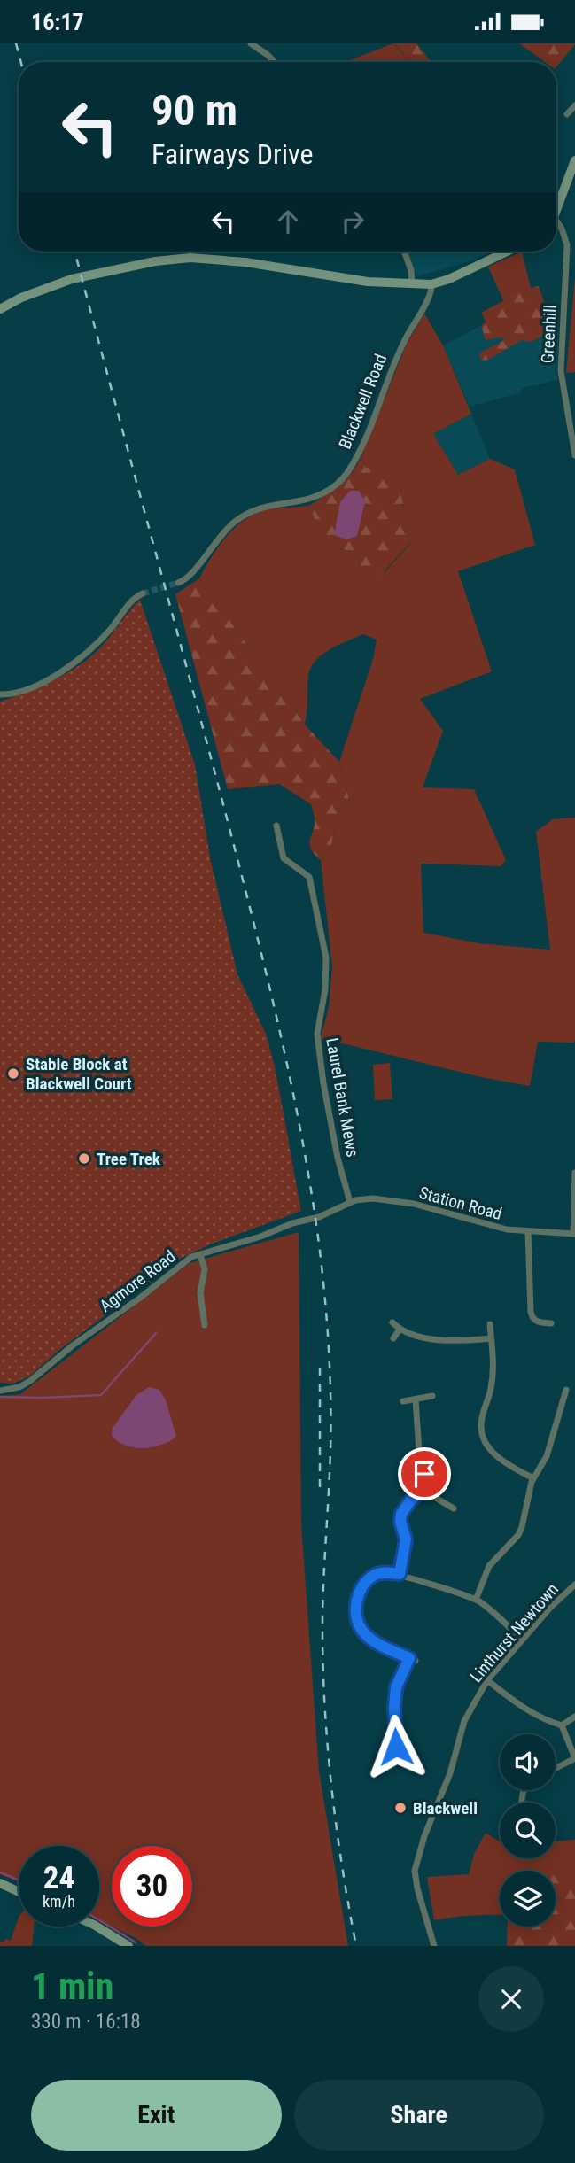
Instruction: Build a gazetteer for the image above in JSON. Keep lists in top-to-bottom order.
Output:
{
  "streets": {
    "street": [
      "Greenhill",
      "Blackwell Road",
      "Laurel Bank Mews",
      "Station Road",
      "Agmore Road",
      "Linthurst Newtown"
    ]
  },
  "crossings": [
    ["Laurel Bank Mews", "Station Road"],
    ["Station Road", "Agmore Road"]
  ],
  "places": ["Stable Block at Blackwell Court", "Tree Trek", "Blackwell"],
  "page": {
    "status": "16:17",
    "turn": ["90 m", "Fairways Drive"],
    "speed": "24 km/h",
    "limit": "30",
    "heading": ["1 min", "330 m · 16:18"],
    "buttons": ["Exit", "Share"]
  }
}
